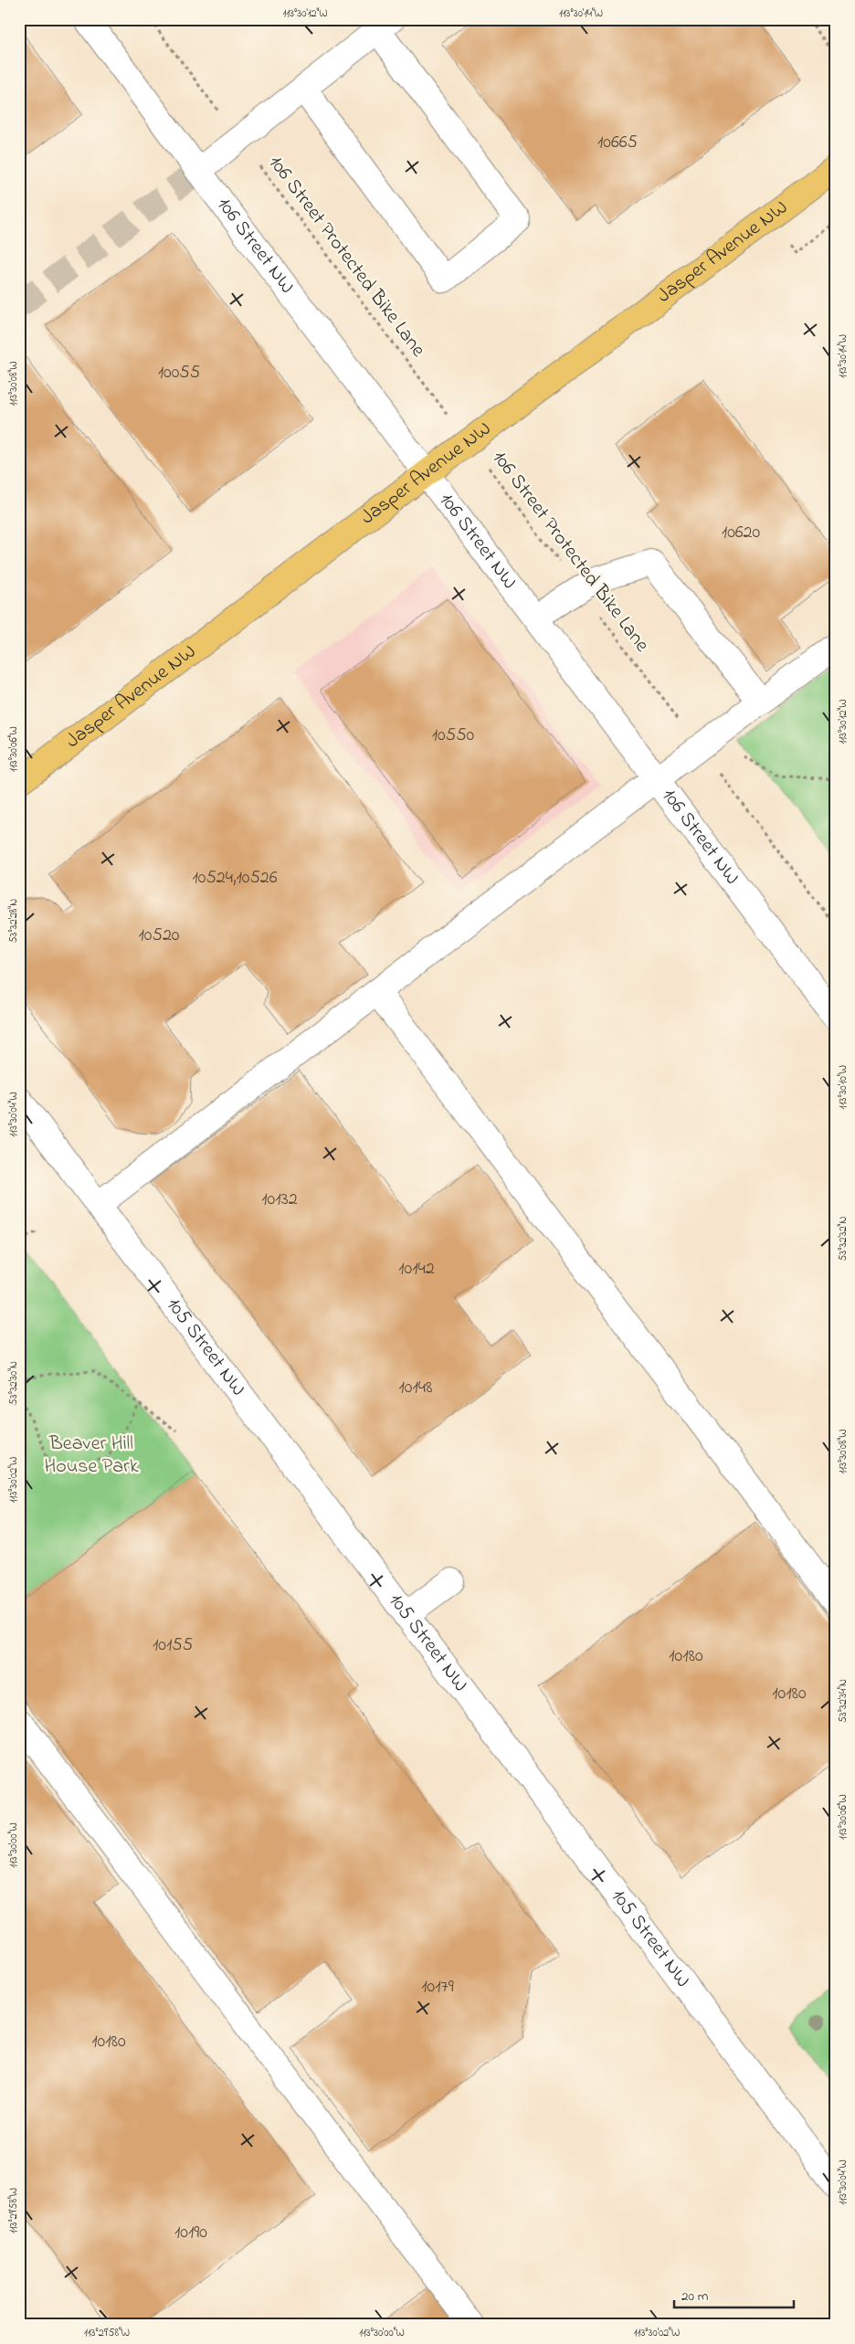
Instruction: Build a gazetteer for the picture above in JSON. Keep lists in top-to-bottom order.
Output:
{
  "streets": {
    "main road": ["Jasper Avenue NW"],
    "street": ["106 Street NW", "105 Street NW"],
    "path": ["106 Street Protected Bike Lane"]
  },
  "crossings": [
    ["106 Street NW", "Jasper Avenue NW"],
    ["Jasper Avenue NW", "106 Street Protected Bike Lane"]
  ],
  "parks": ["Beaver Hill House Park"],
  "house_numbers": [
    "10665",
    "10055",
    "10620",
    "10550",
    "10524,10526",
    "10520",
    "10132",
    "10142",
    "10148",
    "10155",
    "10180",
    "10180",
    "10179",
    "10180",
    "10190"
  ],
  "scale_bar": "20 m",
  "coordinates": [
    "113°30'12\"W",
    "113°30'14\"W",
    "113°30'08\"W",
    "113°30'06\"W",
    "53°32'28\"N",
    "113°30'10\"W",
    "113°30'04\"W",
    "53°32'32\"N",
    "53°32'30\"N",
    "113°30'02\"W",
    "53°32'34\"N",
    "113°30'00\"W",
    "113°29'58\"W"
  ]
}
